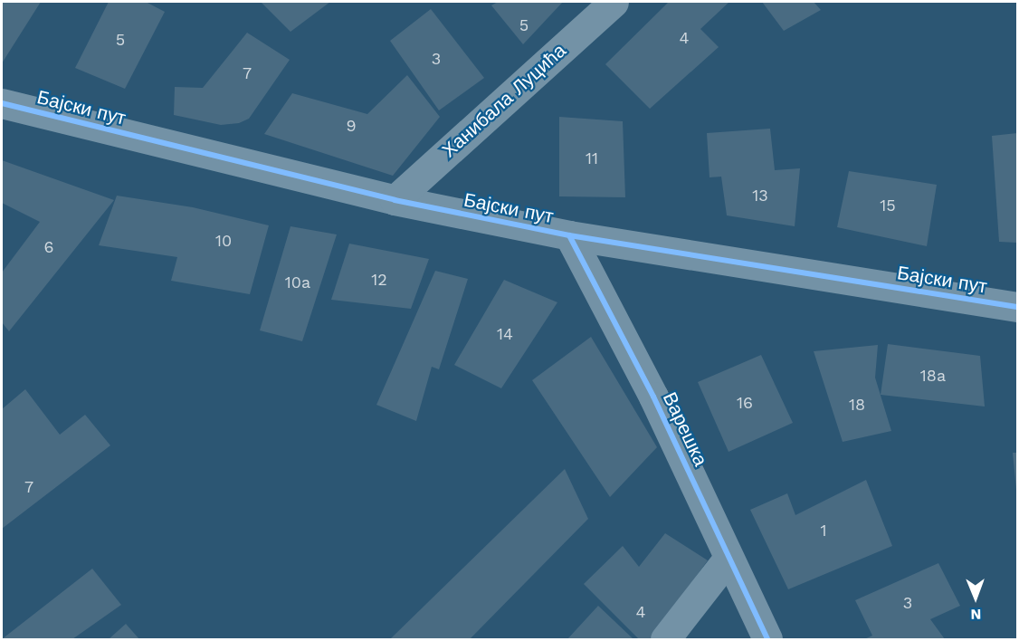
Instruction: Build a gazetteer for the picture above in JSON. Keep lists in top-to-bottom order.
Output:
{
  "streets": {
    "street": ["Ханибала Луцића", "Бајски пут", "Варешка"]
  },
  "crossings": [
    ["Ханибала Луцића", "Бајски пут"],
    ["Бајски пут", "Варешка"]
  ],
  "house_numbers": [
    "5",
    "4",
    "5",
    "3",
    "7",
    "9",
    "11",
    "13",
    "15",
    "10",
    "6",
    "12",
    "10a",
    "14",
    "18a",
    "16",
    "18",
    "7",
    "1",
    "3",
    "4"
  ],
  "north": "bottom"
}
